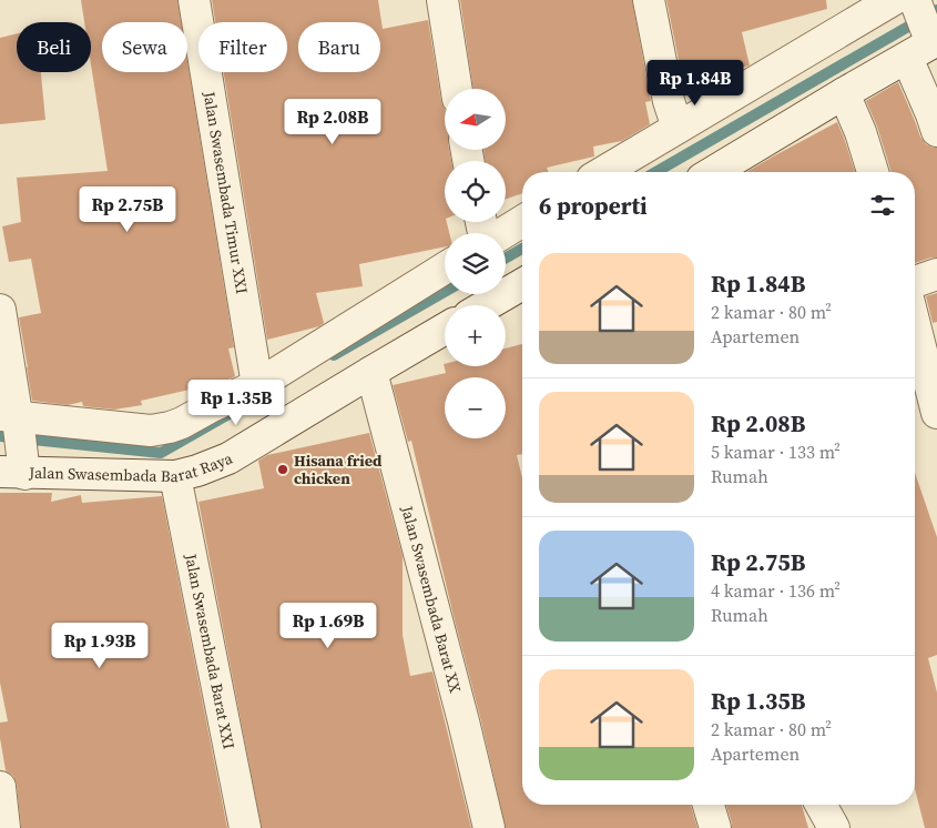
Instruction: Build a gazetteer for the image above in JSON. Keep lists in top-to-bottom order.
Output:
{
  "streets": {
    "street": [
      "Jalan Swasembada Timur XXI",
      "Jalan Swasembada Barat Raya",
      "Jalan Swasembada Barat XX",
      "Jalan Swasembada Barat XXI"
    ]
  },
  "crossings": [
    ["Jalan Swasembada Barat Raya", "Jalan Swasembada Barat XX"],
    ["Jalan Swasembada Barat Raya", "Jalan Swasembada Barat XXI"]
  ],
  "places": ["Hisana fried chicken"],
  "north": "left",
  "page": {
    "chip": [
      "Beli",
      "Sewa",
      "Filter",
      "Baru"
    ],
    "price": [
      "Rp 1.84B",
      "Rp 2.08B",
      "Rp 2.75B",
      "Rp 1.35B",
      "Rp 1.69B",
      "Rp 1.93B"
    ],
    "map_buttons": ["+", "−"],
    "heading": "6 properti",
    "list": [
      {
        "name": "Rp 1.84B",
        "note": "2 kamar · 80 m² · Apartemen"
      },
      {
        "name": "Rp 2.08B",
        "note": "5 kamar · 133 m² · Rumah"
      },
      {
        "name": "Rp 2.75B",
        "note": "4 kamar · 136 m² · Rumah"
      },
      {
        "name": "Rp 1.35B",
        "note": "2 kamar · 80 m² · Apartemen"
      }
    ]
  }
}
